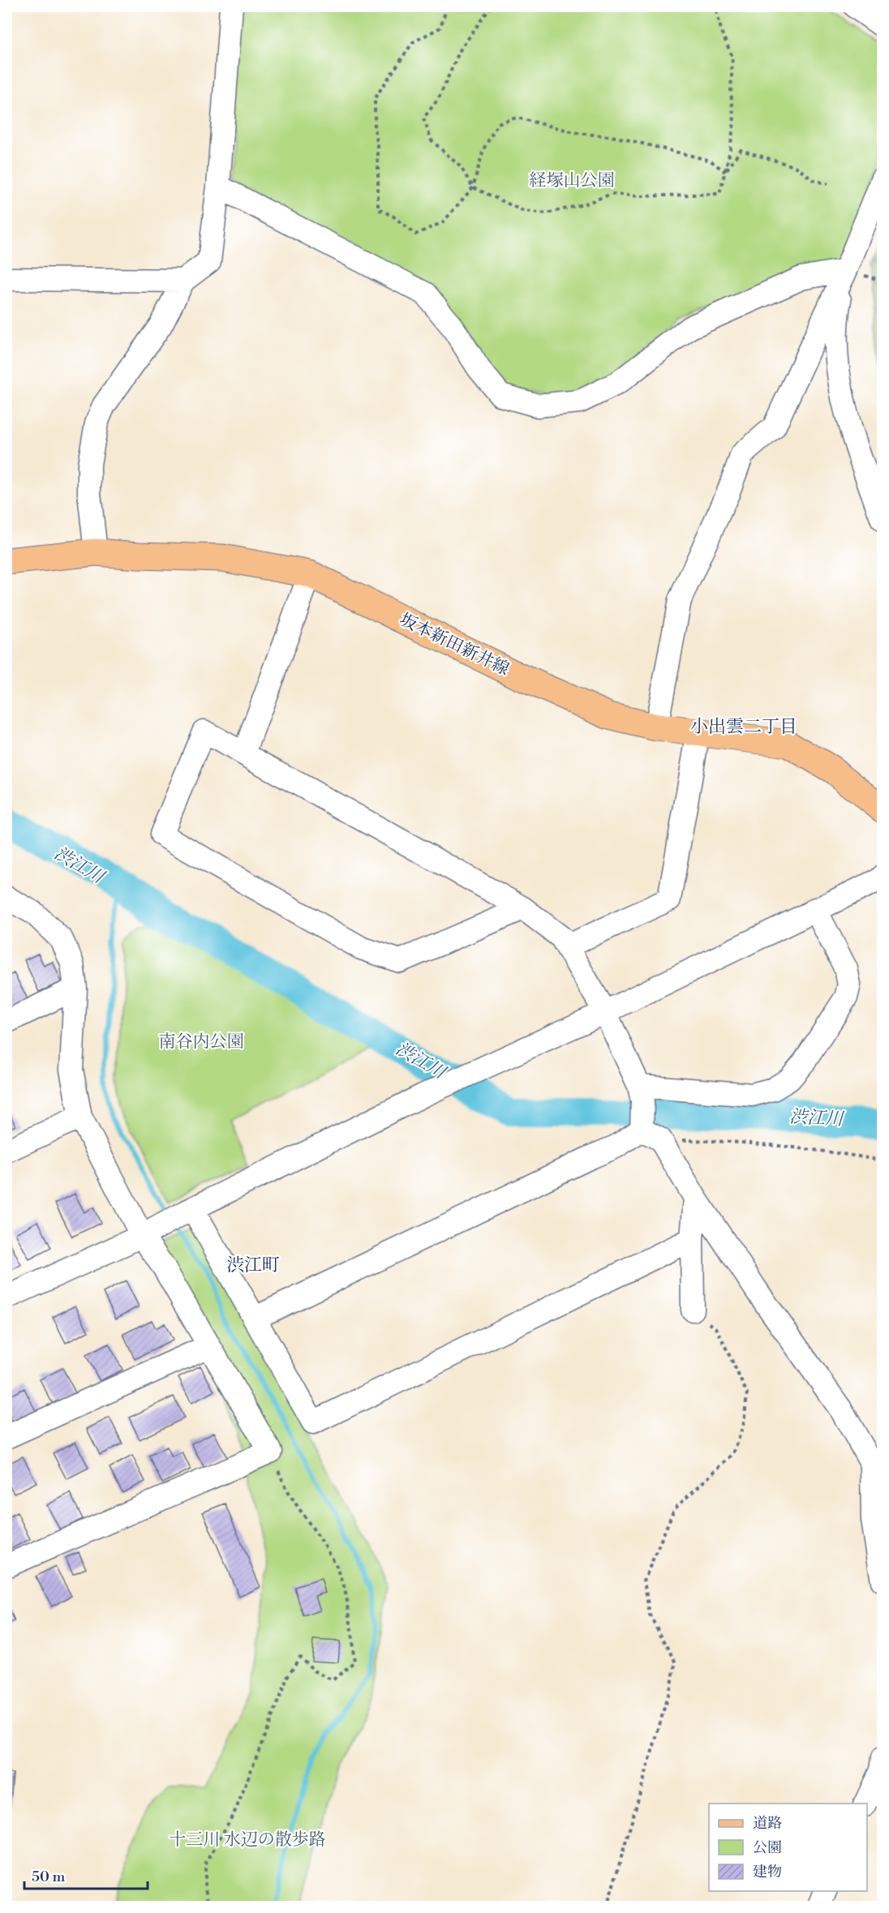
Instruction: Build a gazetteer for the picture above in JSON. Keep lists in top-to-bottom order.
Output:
{
  "streets": {
    "main road": ["坂本新田新井線"]
  },
  "districts": ["小出雲二丁目", "渋江町"],
  "water": ["渋江川"],
  "parks": ["経塚山公園", "南谷内公園", "十三川 水辺の散歩路"],
  "legend": ["道路", "公園", "建物"],
  "scale_bar": "50 m"
}
